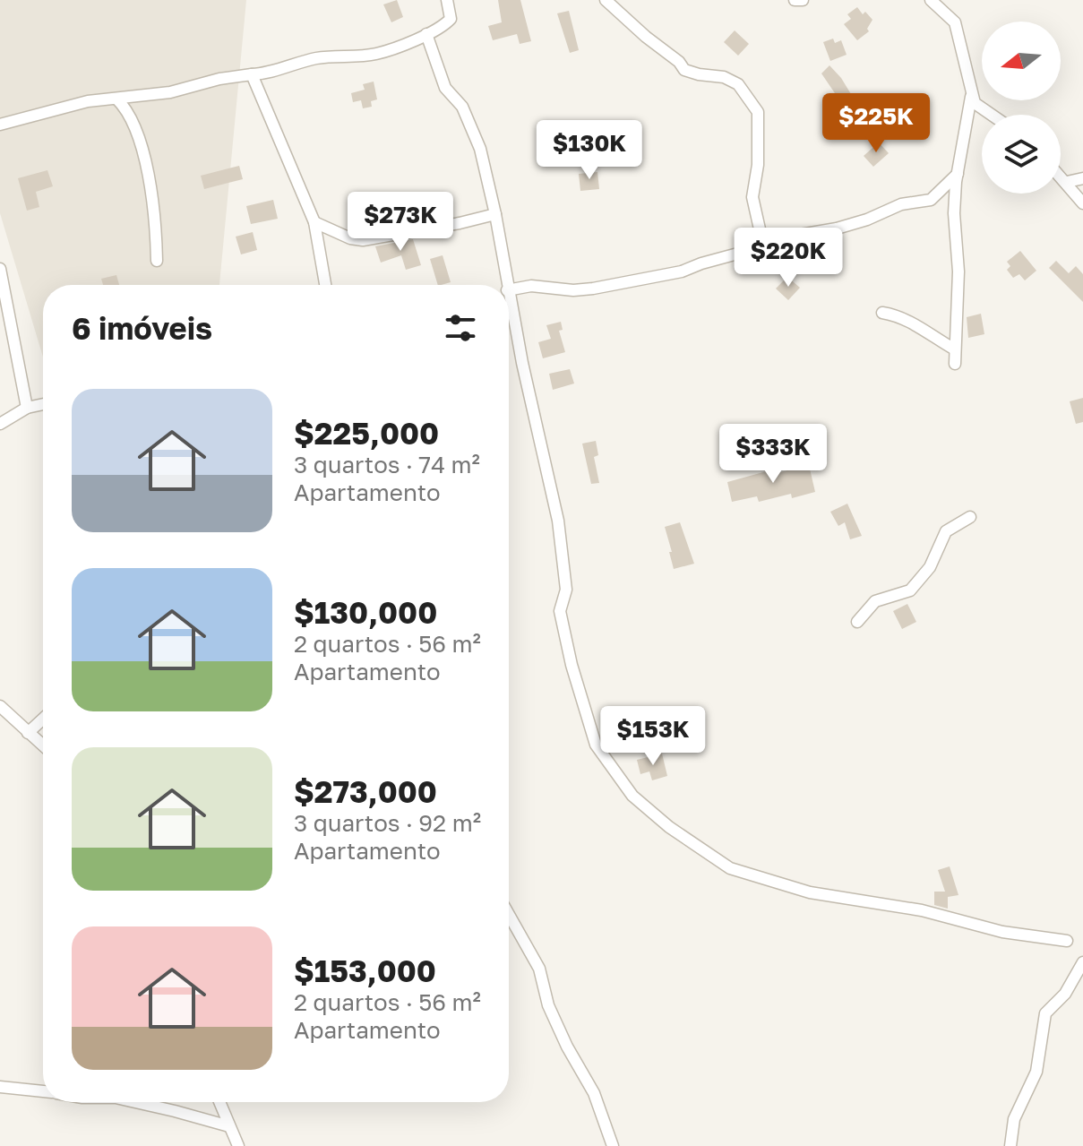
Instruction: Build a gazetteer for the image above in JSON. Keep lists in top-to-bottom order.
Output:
{
  "north": "left",
  "page": {
    "price": [
      "$225K",
      "$130K",
      "$273K",
      "$220K",
      "$333K",
      "$153K"
    ],
    "heading": "6 imóveis",
    "list": [
      {
        "name": "$225,000",
        "note": "3 quartos · 74 m² · Apartamento"
      },
      {
        "name": "$130,000",
        "note": "2 quartos · 56 m² · Apartamento"
      },
      {
        "name": "$273,000",
        "note": "3 quartos · 92 m² · Apartamento"
      },
      {
        "name": "$153,000",
        "note": "2 quartos · 56 m² · Apartamento"
      }
    ]
  }
}
